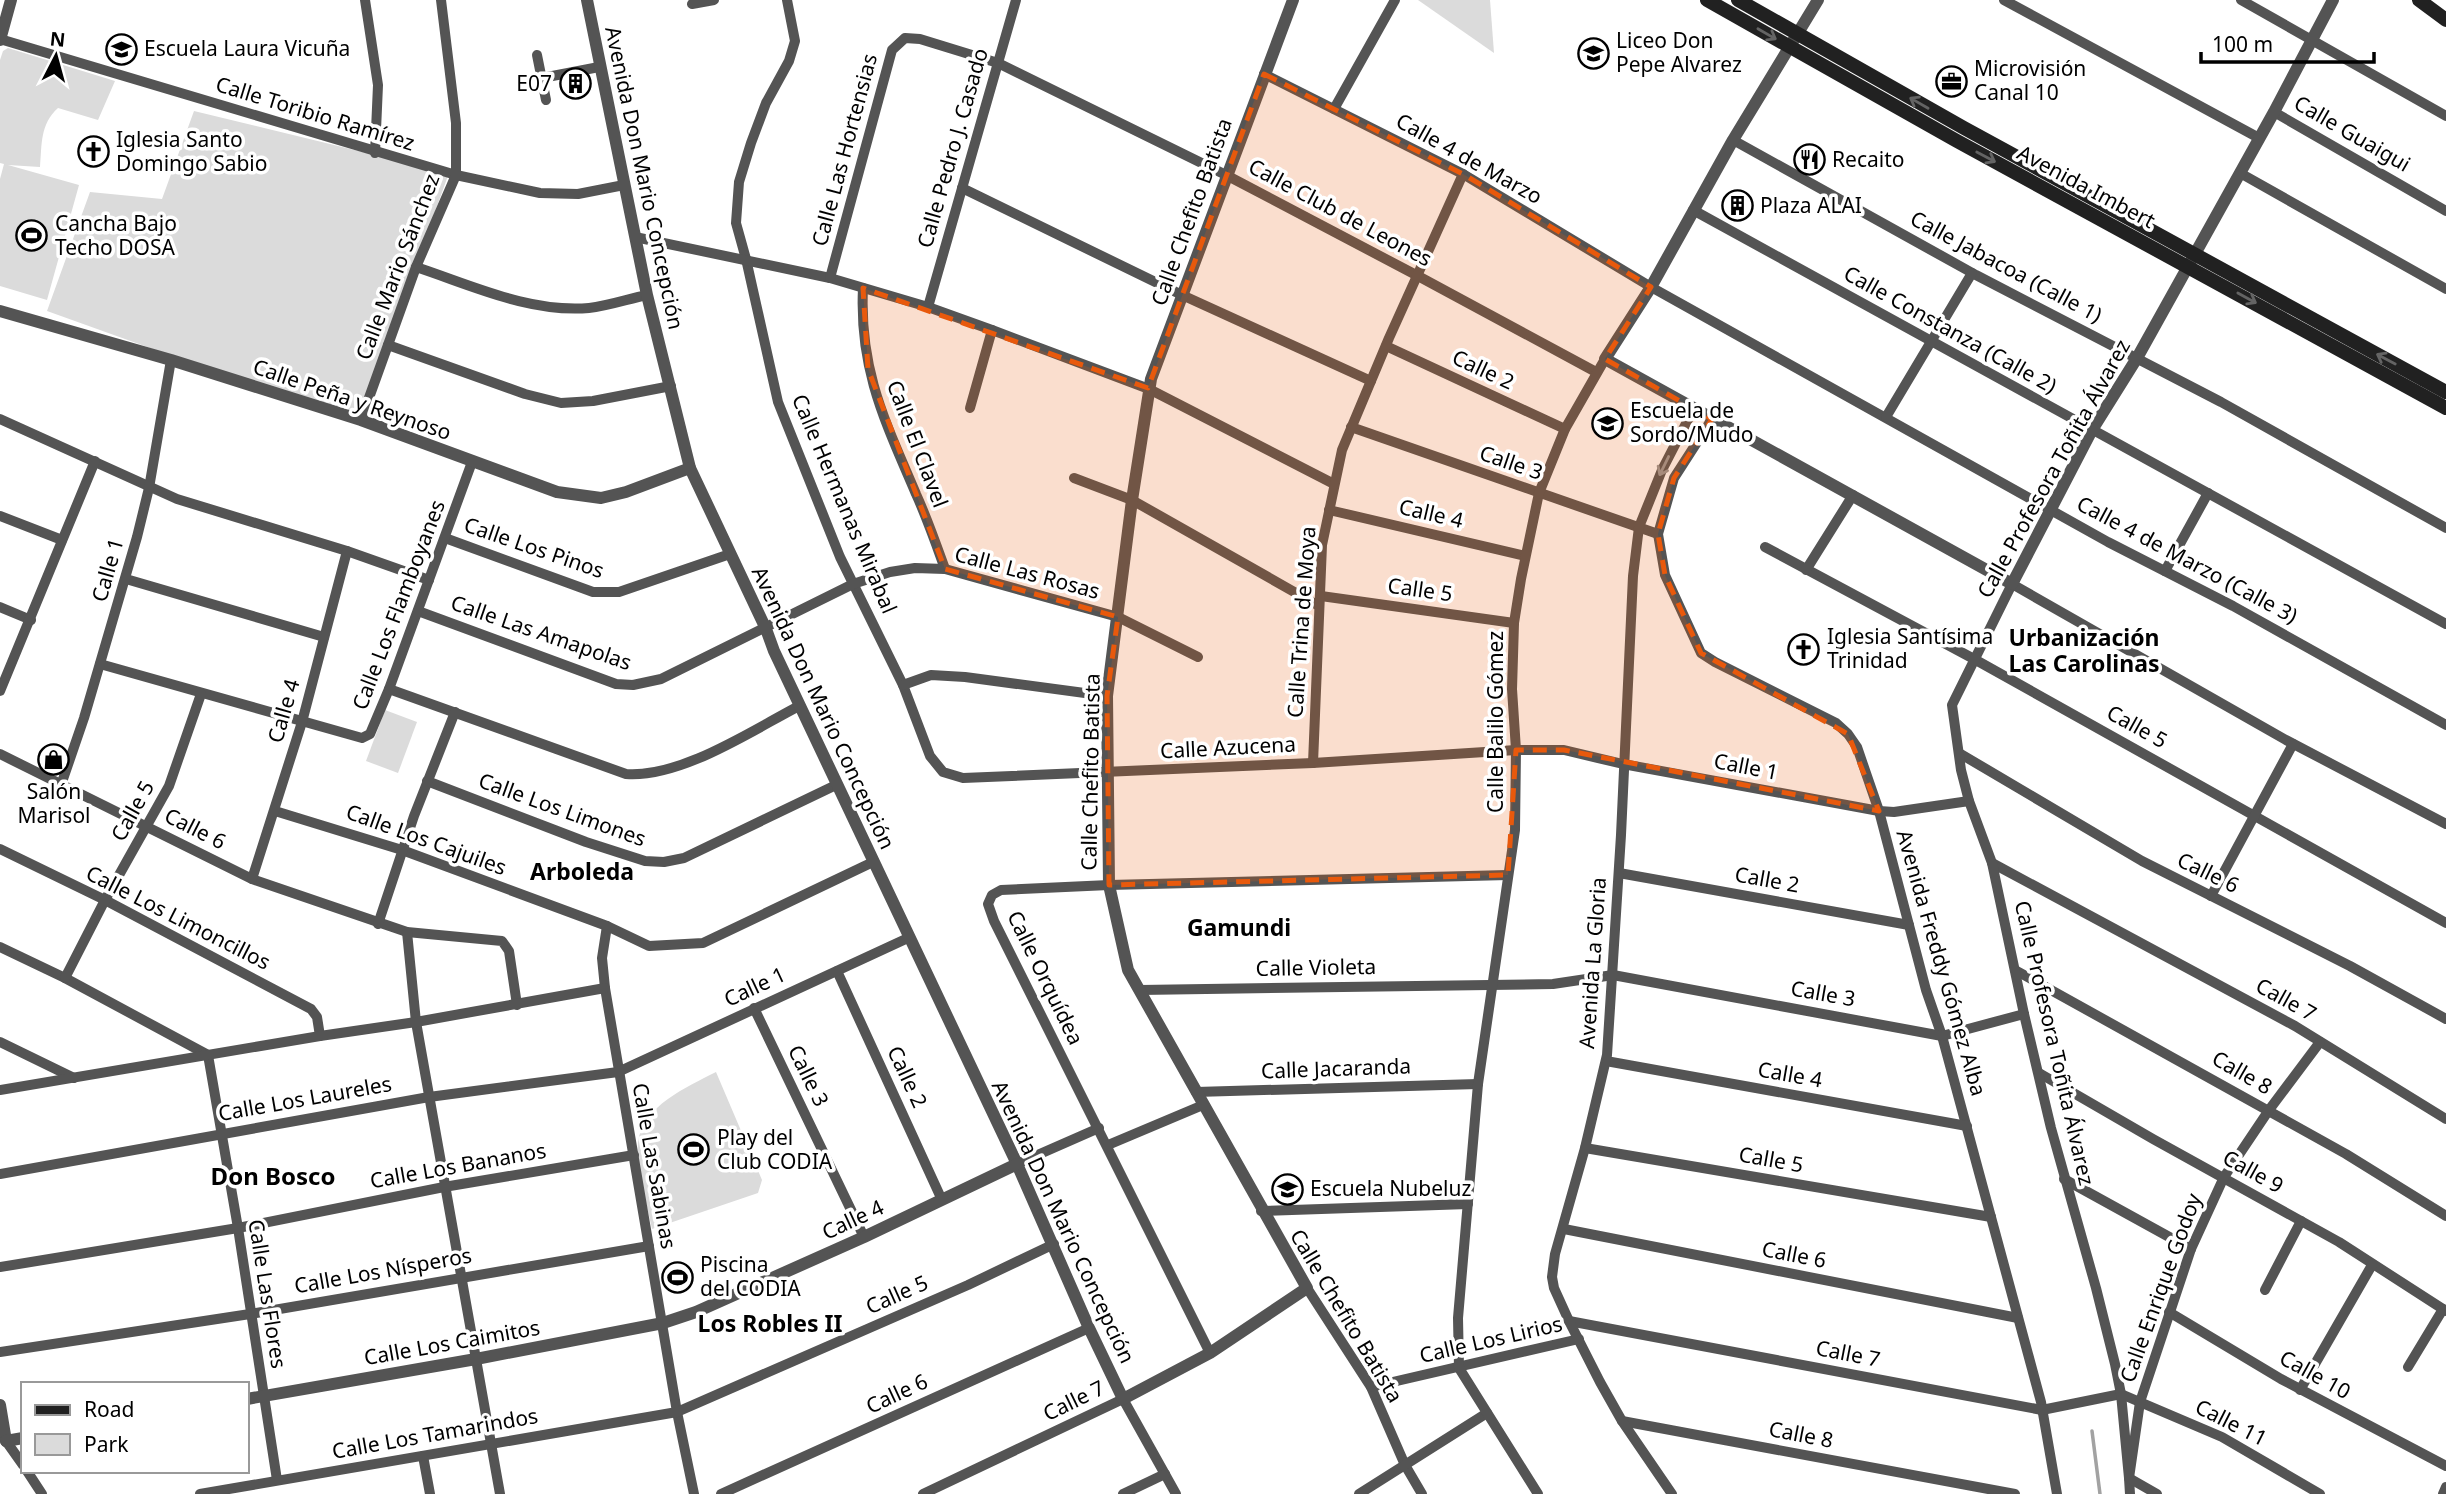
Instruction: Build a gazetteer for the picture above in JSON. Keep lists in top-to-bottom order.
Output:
{
  "streets": {
    "main road": ["Avenida Imbert"],
    "street": [
      "Calle Toribio Ramírez",
      "Calle Guaigui",
      "Calle Pedro J. Casado",
      "Calle Las Hortensias",
      "Calle 4 de Marzo",
      "Avenida Don Mario Concepción",
      "Calle Chefito Batista",
      "Calle Club de Leones",
      "Calle Mario Sánchez",
      "Calle Jabacoa (Calle 1)",
      "Calle Constanza (Calle 2)",
      "Calle 2",
      "Calle Peña y Reynoso",
      "Calle El Clavel",
      "Calle 3",
      "Calle Profesora Toñita Álvarez",
      "Calle Hermanas Mirabal",
      "Calle 4",
      "Calle Los Pinos",
      "Calle 4 de Marzo (Calle 3)",
      "Calle 1",
      "Calle Las Rosas",
      "Calle 5",
      "Calle Los Flamboyanes",
      "Calle Trina de Moya",
      "Calle Las Amapolas",
      "Calle Balilo Gómez",
      "Calle Azucena",
      "Calle Los Limones",
      "Calle 6",
      "Calle Los Cajuiles",
      "Calle Los Limoncillos",
      "Avenida La Gloria",
      "Avenida Freddy Gómez Alba",
      "Calle Violeta",
      "Calle Orquídea",
      "Calle 7",
      "Calle Jacaranda",
      "Calle 8",
      "Calle Los Laureles",
      "Calle Los Bananos",
      "Calle Las Sabinas",
      "Calle 9",
      "Calle Los Nísperos",
      "Calle Enrique Godoy",
      "Calle Las Flores",
      "Calle Los Lirios",
      "Calle Los Caimitos",
      "Calle 10",
      "Calle 11",
      "Calle Los Tamarindos"
    ]
  },
  "crossings": [
    ["Calle Toribio Ramírez", "Avenida Don Mario Concepción"],
    ["Calle Toribio Ramírez", "Calle Mario Sánchez"],
    ["Calle Guaigui", "Calle Profesora Toñita Álvarez"],
    ["Calle Pedro J. Casado", "Calle Club de Leones"],
    ["Calle Las Hortensias", "Calle Club de Leones"],
    ["Calle 4 de Marzo", "Calle Chefito Batista"],
    ["Calle 4 de Marzo", "Calle 4 de Marzo (Calle 3)"],
    ["Calle 4 de Marzo", "Calle Trina de Moya"],
    ["Calle 4 de Marzo", "Calle Balilo Gómez"],
    ["Avenida Don Mario Concepción", "Calle Peña y Reynoso"],
    ["Avenida Don Mario Concepción", "Calle 4"],
    ["Avenida Don Mario Concepción", "Calle Los Pinos"],
    ["Avenida Don Mario Concepción", "Calle 1"],
    ["Avenida Don Mario Concepción", "Calle Las Rosas"],
    ["Avenida Don Mario Concepción", "Calle 5"],
    ["Avenida Don Mario Concepción", "Calle Las Amapolas"],
    ["Avenida Don Mario Concepción", "Calle Los Limones"],
    ["Avenida Don Mario Concepción", "Calle 6"],
    ["Avenida Don Mario Concepción", "Calle Los Cajuiles"],
    ["Avenida Don Mario Concepción", "Calle 7"],
    ["Avenida Imbert", "Calle Profesora Toñita Álvarez"],
    ["Avenida Imbert", "Calle Balilo Gómez"],
    ["Calle Chefito Batista", "Calle Club de Leones"],
    ["Calle Chefito Batista", "Calle Las Rosas"],
    ["Calle Chefito Batista", "Calle Azucena"],
    ["Calle Chefito Batista", "Calle Violeta"],
    ["Calle Chefito Batista", "Calle Orquídea"],
    ["Calle Chefito Batista", "Calle 7"],
    ["Calle Chefito Batista", "Calle Jacaranda"],
    ["Calle Chefito Batista", "Calle Los Lirios"],
    ["Calle Club de Leones", "Calle Trina de Moya"],
    ["Calle Club de Leones", "Calle Balilo Gómez"],
    ["Calle Mario Sánchez", "Calle Peña y Reynoso"],
    ["Calle Jabacoa (Calle 1)", "Calle Profesora Toñita Álvarez"],
    ["Calle Jabacoa (Calle 1)", "Calle Balilo Gómez"],
    ["Calle Constanza (Calle 2)", "Calle Profesora Toñita Álvarez"],
    ["Calle Constanza (Calle 2)", "Calle Balilo Gómez"],
    ["Calle 2", "Calle 4"],
    ["Calle 2", "Calle 1"],
    ["Calle 2", "Calle Trina de Moya"],
    ["Calle 2", "Calle Balilo Gómez"],
    ["Calle 2", "Avenida La Gloria"],
    ["Calle 2", "Avenida Freddy Gómez Alba"],
    ["Calle Peña y Reynoso", "Calle 1"],
    ["Calle Peña y Reynoso", "Calle Los Flamboyanes"],
    ["Calle El Clavel", "Calle Las Rosas"],
    ["Calle 3", "Calle Profesora Toñita Álvarez"],
    ["Calle 3", "Calle 4"],
    ["Calle 3", "Calle 1"],
    ["Calle 3", "Calle Trina de Moya"],
    ["Calle 3", "Calle Balilo Gómez"],
    ["Calle 3", "Avenida La Gloria"],
    ["Calle 3", "Avenida Freddy Gómez Alba"],
    ["Calle 3", "Calle Violeta"],
    ["Calle Profesora Toñita Álvarez", "Calle 4 de Marzo (Calle 3)"],
    ["Calle Profesora Toñita Álvarez", "Calle 1"],
    ["Calle Profesora Toñita Álvarez", "Calle 5"],
    ["Calle Profesora Toñita Álvarez", "Calle 6"],
    ["Calle Profesora Toñita Álvarez", "Calle 7"],
    ["Calle Profesora Toñita Álvarez", "Calle 8"],
    ["Calle Profesora Toñita Álvarez", "Calle 9"],
    ["Calle Profesora Toñita Álvarez", "Calle Enrique Godoy"],
    ["Calle Profesora Toñita Álvarez", "Calle 11"],
    ["Calle Hermanas Mirabal", "Calle Las Rosas"],
    ["Calle Hermanas Mirabal", "Calle Azucena"],
    ["Calle 4", "Calle Los Flamboyanes"],
    ["Calle 4", "Calle Trina de Moya"],
    ["Calle 4", "Calle Balilo Gómez"],
    ["Calle 4", "Calle 6"],
    ["Calle 4", "Calle Los Cajuiles"],
    ["Calle 4", "Avenida La Gloria"],
    ["Calle 4", "Avenida Freddy Gómez Alba"],
    ["Calle 4", "Calle Las Sabinas"],
    ["Calle 4", "Calle Los Caimitos"],
    ["Calle Los Pinos", "Calle Los Flamboyanes"],
    ["Calle 4 de Marzo (Calle 3)", "Calle Balilo Gómez"],
    ["Calle 1", "Calle Los Flamboyanes"],
    ["Calle 1", "Calle Balilo Gómez"],
    ["Calle 1", "Calle Azucena"],
    ["Calle 1", "Calle 6"],
    ["Calle 1", "Avenida La Gloria"],
    ["Calle 1", "Avenida Freddy Gómez Alba"],
    ["Calle 1", "Calle Los Laureles"],
    ["Calle 1", "Calle Las Sabinas"],
    ["Calle Las Rosas", "Calle Las Amapolas"],
    ["Calle 5", "Calle Los Flamboyanes"],
    ["Calle 5", "Calle Trina de Moya"],
    ["Calle 5", "Calle Balilo Gómez"],
    ["Calle 5", "Calle 6"],
    ["Calle 5", "Calle Los Limoncillos"],
    ["Calle 5", "Avenida La Gloria"],
    ["Calle 5", "Avenida Freddy Gómez Alba"],
    ["Calle 5", "Calle Las Sabinas"],
    ["Calle 5", "Calle Los Tamarindos"],
    ["Calle Los Flamboyanes", "Calle Las Amapolas"],
    ["Calle Trina de Moya", "Calle Azucena"],
    ["Calle Balilo Gómez", "Calle Azucena"],
    ["Calle Balilo Gómez", "Calle Violeta"],
    ["Calle Balilo Gómez", "Calle Orquídea"],
    ["Calle Balilo Gómez", "Calle Jacaranda"],
    ["Calle Balilo Gómez", "Calle Los Lirios"],
    ["Calle 6", "Avenida La Gloria"],
    ["Calle 6", "Avenida Freddy Gómez Alba"],
    ["Calle Los Cajuiles", "Calle Las Sabinas"],
    ["Avenida La Gloria", "Calle 7"],
    ["Avenida La Gloria", "Calle 8"],
    ["Avenida La Gloria", "Calle Los Lirios"],
    ["Avenida Freddy Gómez Alba", "Calle 7"],
    ["Calle Orquídea", "Calle 7"],
    ["Calle 7", "Calle Enrique Godoy"],
    ["Calle 7", "Calle 11"],
    ["Calle 8", "Calle Enrique Godoy"],
    ["Calle Los Laureles", "Calle Las Sabinas"],
    ["Calle Los Laureles", "Calle Las Flores"],
    ["Calle Los Bananos", "Calle Las Sabinas"],
    ["Calle Los Bananos", "Calle Las Flores"],
    ["Calle Las Sabinas", "Calle Los Nísperos"],
    ["Calle Las Sabinas", "Calle Los Caimitos"],
    ["Calle Las Sabinas", "Calle Los Tamarindos"],
    ["Calle 9", "Calle Enrique Godoy"],
    ["Calle Los Nísperos", "Calle Las Flores"],
    ["Calle Enrique Godoy", "Calle 10"],
    ["Calle Enrique Godoy", "Calle 11"],
    ["Calle Las Flores", "Calle Los Caimitos"],
    ["Calle Las Flores", "Calle Los Tamarindos"]
  ],
  "districts": [
    "Urbanización Las Carolinas",
    "Arboleda",
    "Gamundi",
    "Don Bosco",
    "Los Robles II"
  ],
  "places": {
    "school or university": [
      "Escuela Laura Vicuña",
      "Liceo Don Pepe Alvarez",
      "Escuela de Sordo/Mudo",
      "Escuela Nubeluz"
    ],
    "office": ["Microvisión Canal 10"],
    "building": ["E07", "Plaza ALAI"],
    "church": ["Iglesia Santo Domingo Sabio", "Iglesia Santísima Trinidad"],
    "restaurant": ["Recaito"],
    "sports": ["Cancha Bajo Techo DOSA", "Play del Club CODIA", "Piscina del CODIA"],
    "shop": ["Salón Marisol"]
  },
  "legend": ["Road", "Park"],
  "scale_bar": "100 m",
  "north": "top"
}
